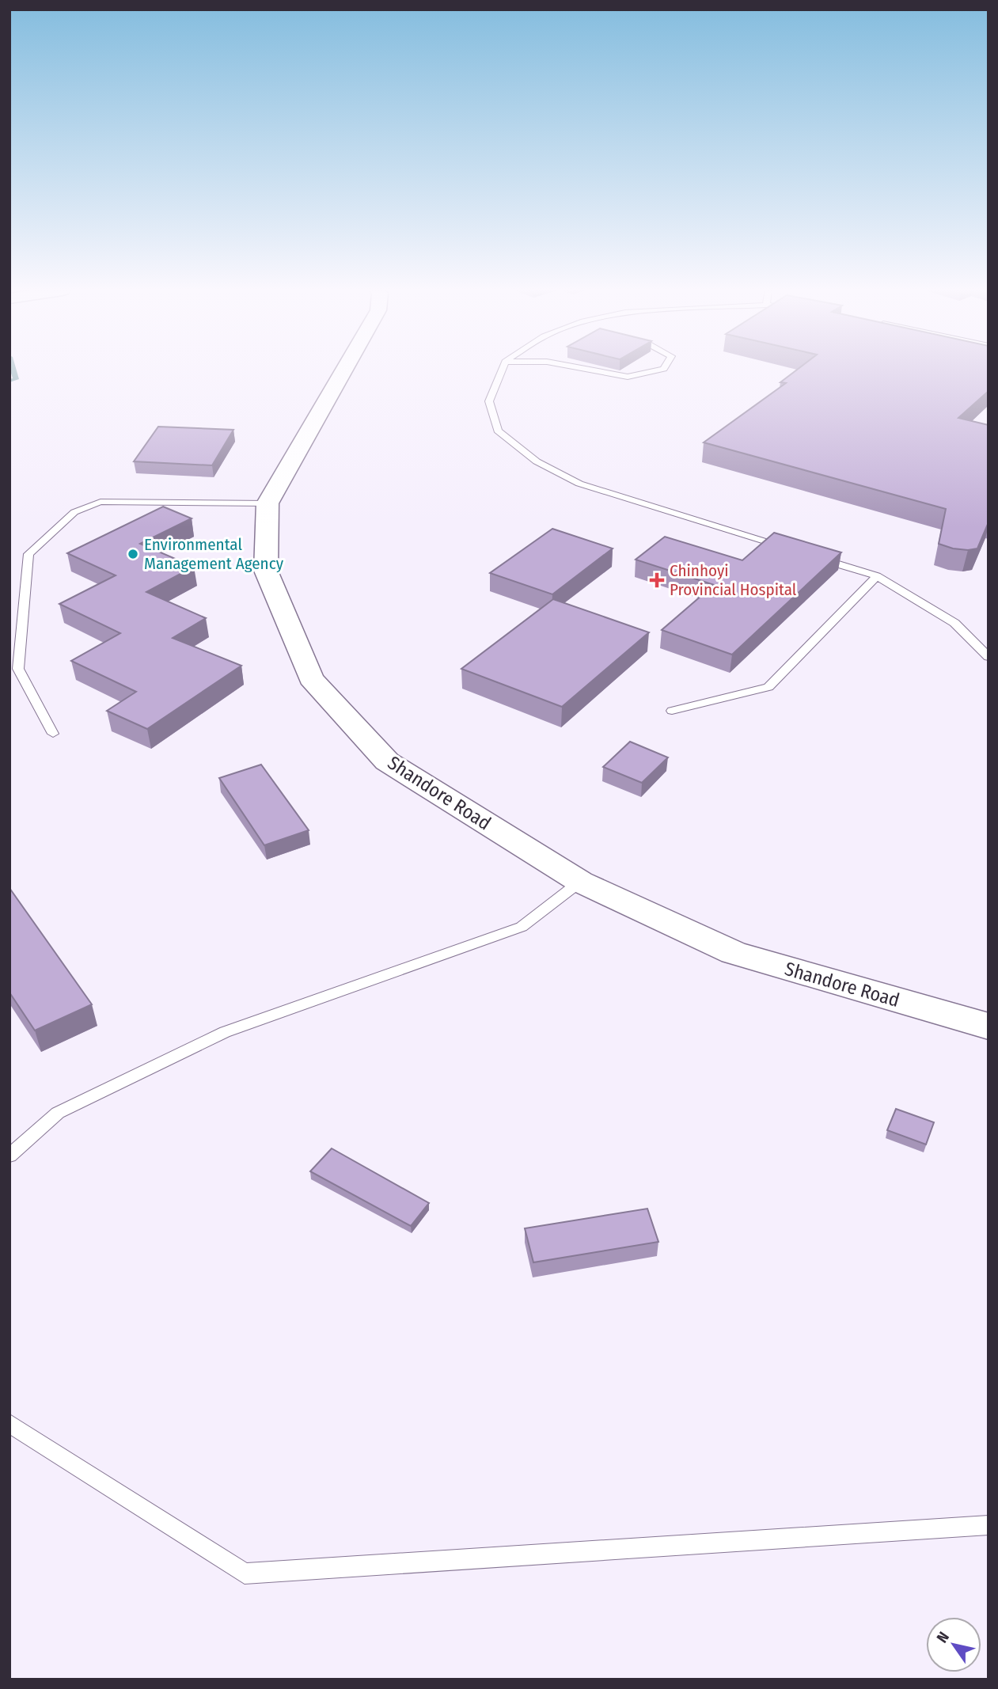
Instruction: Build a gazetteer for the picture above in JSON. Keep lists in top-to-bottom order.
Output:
{
  "streets": {
    "main road": ["Shandore Road"]
  },
  "places": {
    "other": ["Environmental Management Agency"],
    "health": ["Chinhoyi Provincial Hospital"]
  },
  "north": "top left"
}
